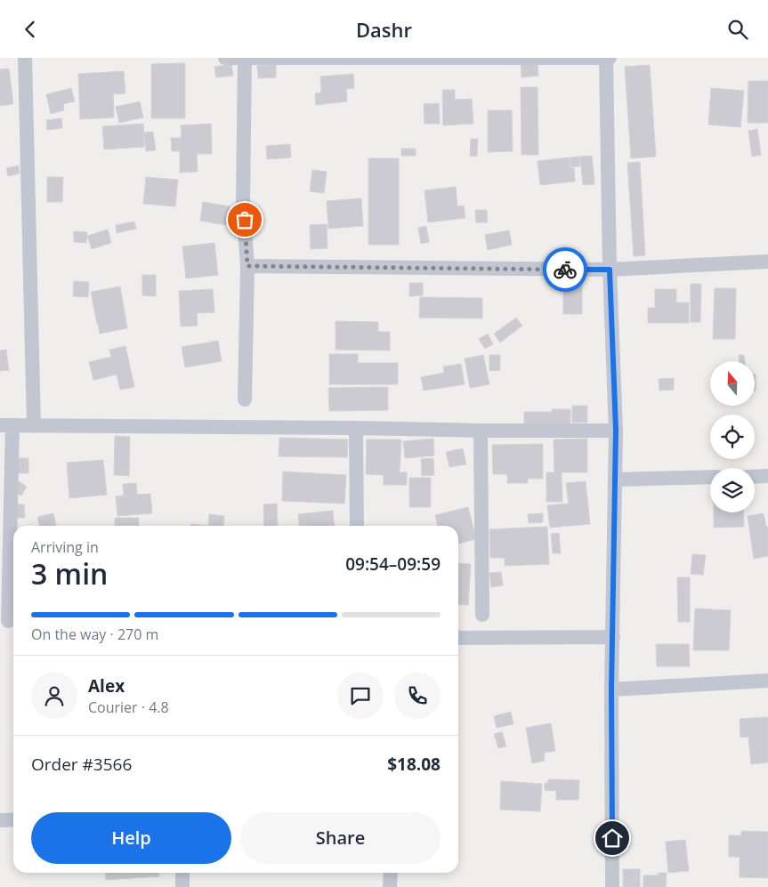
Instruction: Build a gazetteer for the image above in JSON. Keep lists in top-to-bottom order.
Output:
{
  "north": "top",
  "page": {
    "header": "Dashr",
    "heading": ["3 min", "Arriving in", "09:54–09:59"],
    "panel": [
      "Alex",
      "Courier · 4.8",
      "Order #3566",
      "$18.08"
    ],
    "bar": "On the way · 270 m",
    "buttons": ["Help", "Share"]
  }
}
